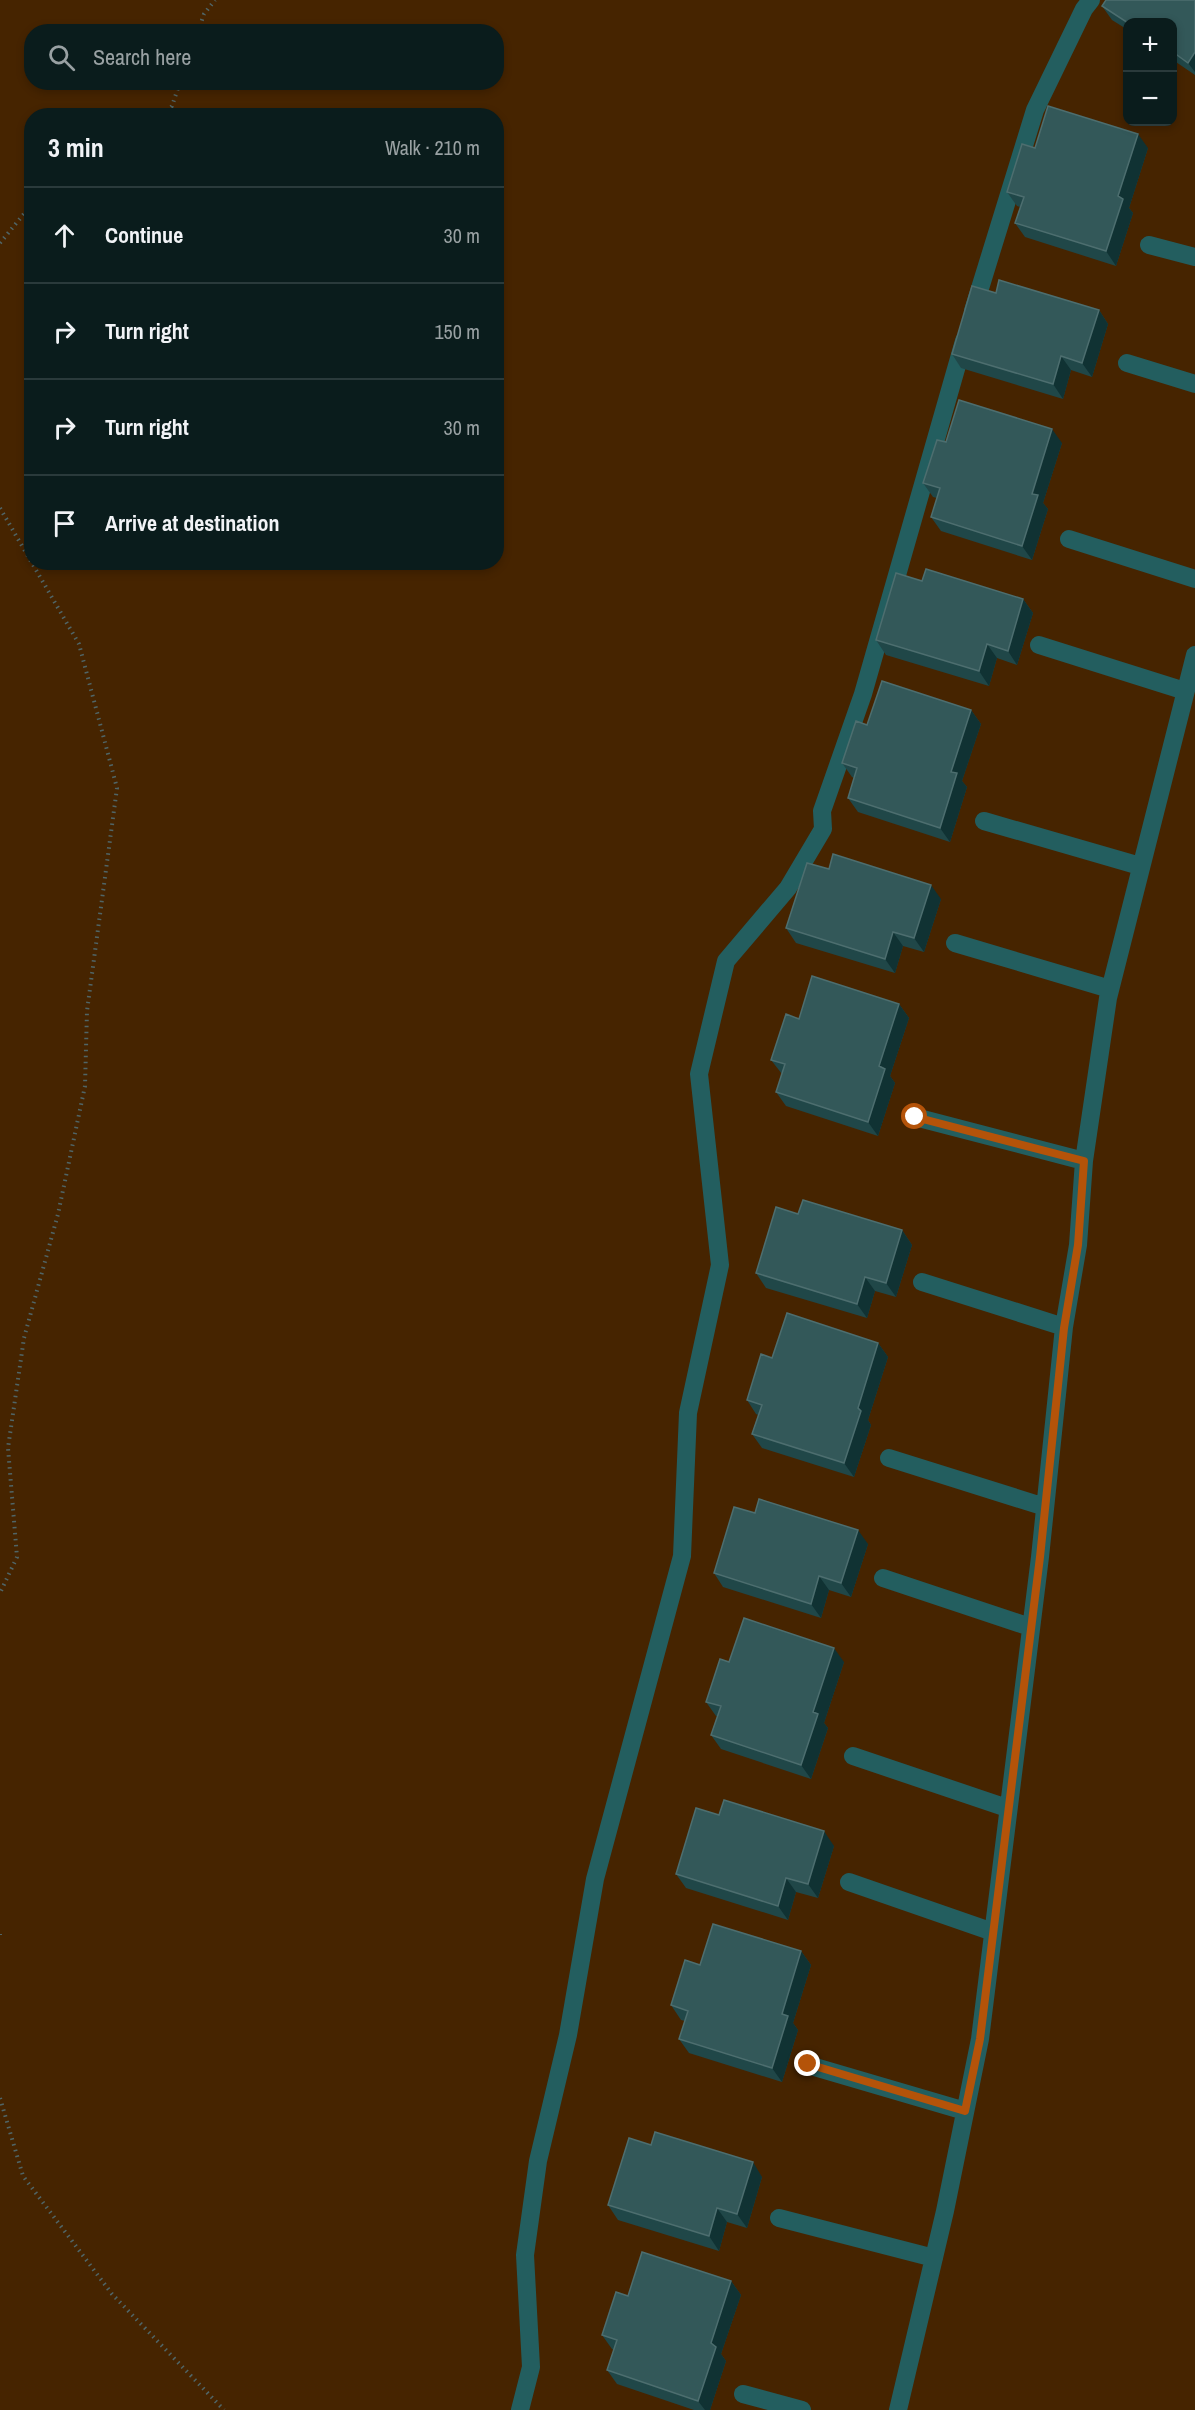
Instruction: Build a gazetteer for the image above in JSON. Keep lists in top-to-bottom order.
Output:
{
  "page": {
    "map_buttons": ["+", "−"],
    "search": "Search here",
    "heading": ["3 min", "Walk · 210 m"],
    "list": [
      ["Continue", "30 m"],
      ["Turn right", "150 m"],
      ["Turn right", "30 m"],
      "Arrive at destination"
    ]
  }
}
